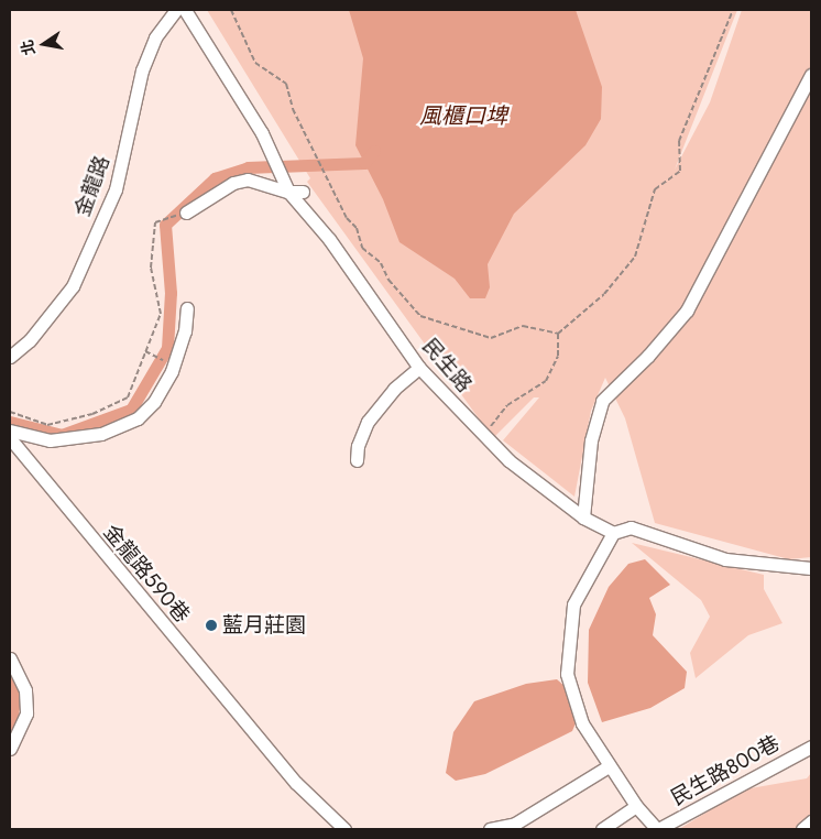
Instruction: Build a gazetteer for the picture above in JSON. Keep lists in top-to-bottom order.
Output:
{
  "streets": {
    "street": [
      "金龍路",
      "民生路",
      "金龍路590巷",
      "民生路800巷"
    ]
  },
  "water": ["風櫃口埤"],
  "places": ["藍月莊園"],
  "north": "left"
}
